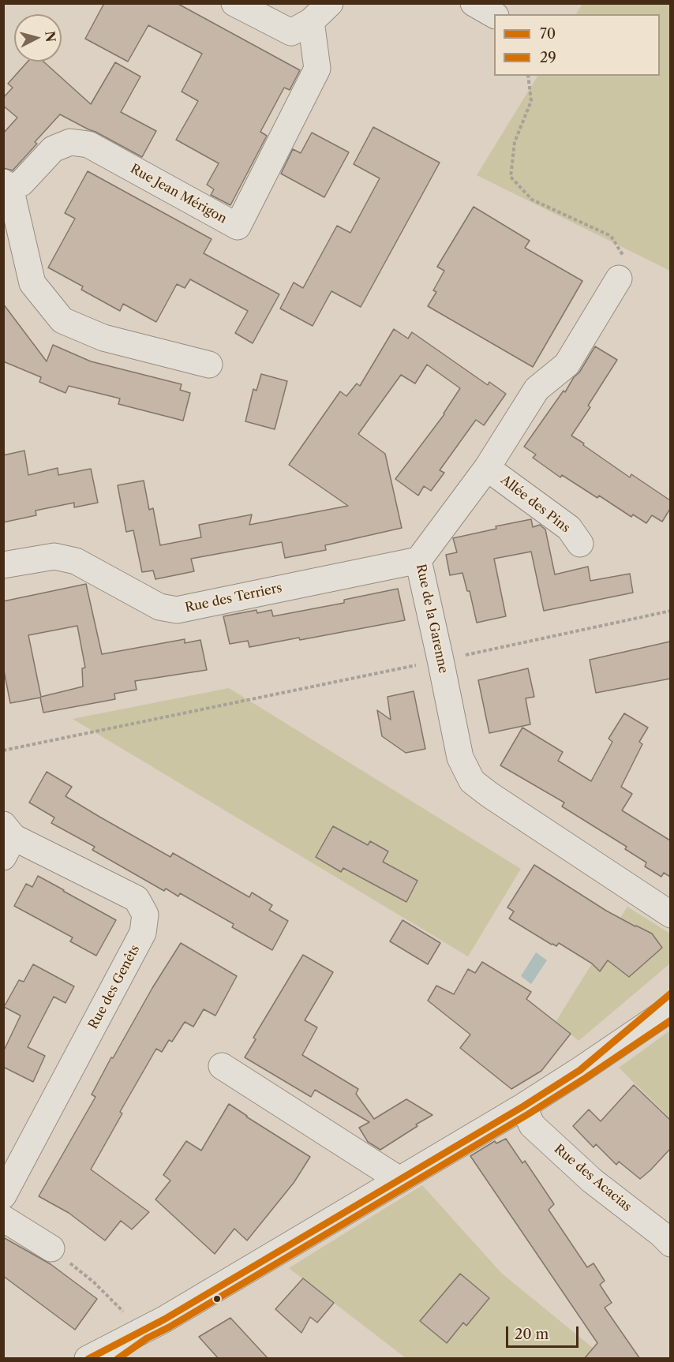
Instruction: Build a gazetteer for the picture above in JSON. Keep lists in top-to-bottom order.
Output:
{
  "streets": {
    "street": [
      "Rue Jean Mérigon",
      "Allée des Pins",
      "Rue des Terriers",
      "Rue de la Garenne",
      "Rue des Genêts",
      "Rue des Acacias"
    ]
  },
  "crossings": [
    ["Allée des Pins", "Rue de la Garenne"],
    ["Rue des Terriers", "Rue de la Garenne"]
  ],
  "lines": ["transit line 70", "transit line 29"],
  "legend": ["70", "29"],
  "scale_bar": "20 m",
  "north": "right"
}
